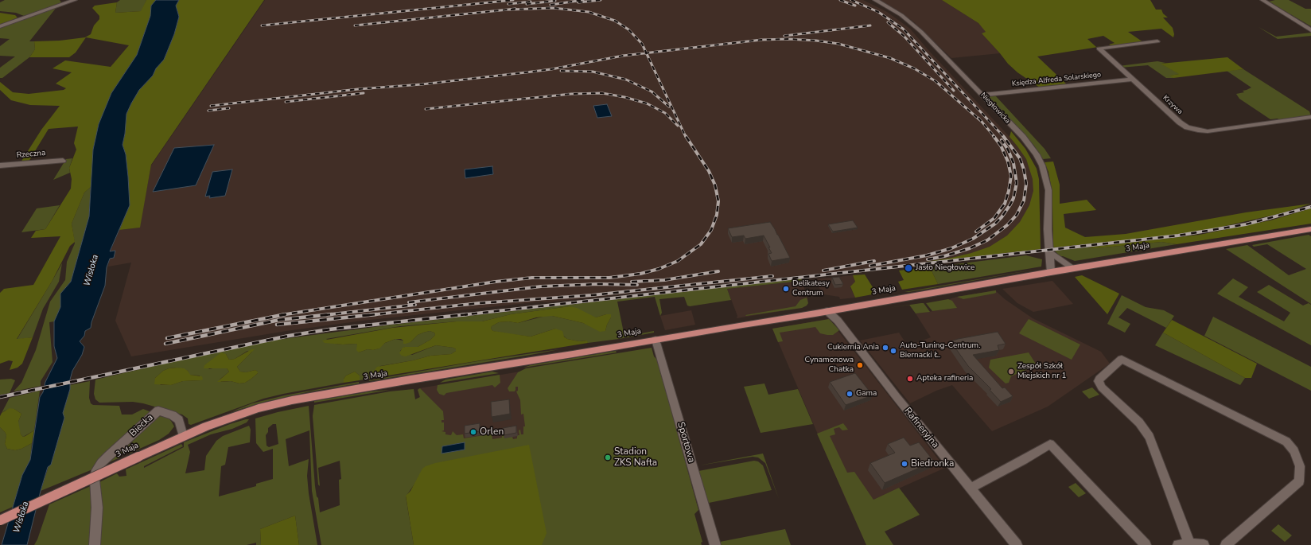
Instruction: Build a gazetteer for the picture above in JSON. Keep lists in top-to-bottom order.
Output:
{
  "streets": {
    "main road": ["3 Maja"],
    "street": [
      "Księdza Alfreda Solarskiego",
      "Krzywa",
      "Niegłowicka",
      "Rzeczna",
      "Biecka",
      "Rafineryjna",
      "Sportowa"
    ]
  },
  "crossings": [
    ["Księdza Alfreda Solarskiego", "Krzywa"],
    ["Księdza Alfreda Solarskiego", "Niegłowicka"],
    ["Niegłowicka", "3 Maja"],
    ["3 Maja", "Biecka"],
    ["3 Maja", "Rafineryjna"],
    ["3 Maja", "Sportowa"]
  ],
  "water": ["Wisłoka"],
  "places": [
    "Jasło Niegłowice",
    "Delikatesy Centrum",
    "Cukiernia Ania",
    "Auto-Tuning-Centrum. Biernacki Ł.",
    "Cynamonowa Chatka",
    "Zespół Szkół Miejskich nr 1",
    "Apteka rafineria",
    "Gama",
    "Orlen",
    "Stadion ZKS Nafta",
    "Biedronka"
  ]
}
